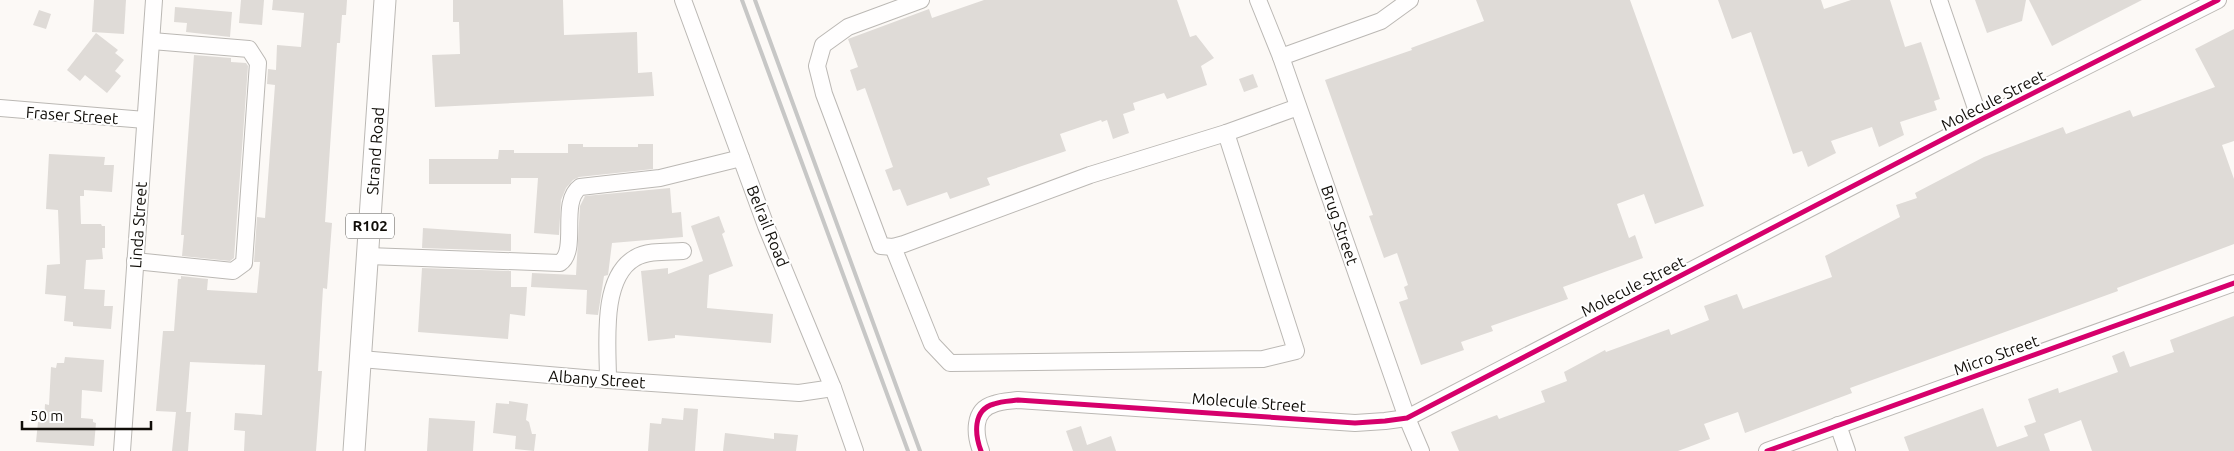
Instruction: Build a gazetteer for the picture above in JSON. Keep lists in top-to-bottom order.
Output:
{
  "streets": {
    "main road": ["Strand Road", "R102"],
    "street": [
      "Molecule Street",
      "Fraser Street",
      "Linda Street",
      "Brug Street",
      "Belrail Road",
      "Micro Street",
      "Albany Street"
    ]
  },
  "crossings": [
    ["Molecule Street", "Brug Street"],
    ["Fraser Street", "Linda Street"],
    ["Strand Road", "Albany Street"],
    ["Belrail Road", "Albany Street"]
  ],
  "scale_bar": "50 m"
}
